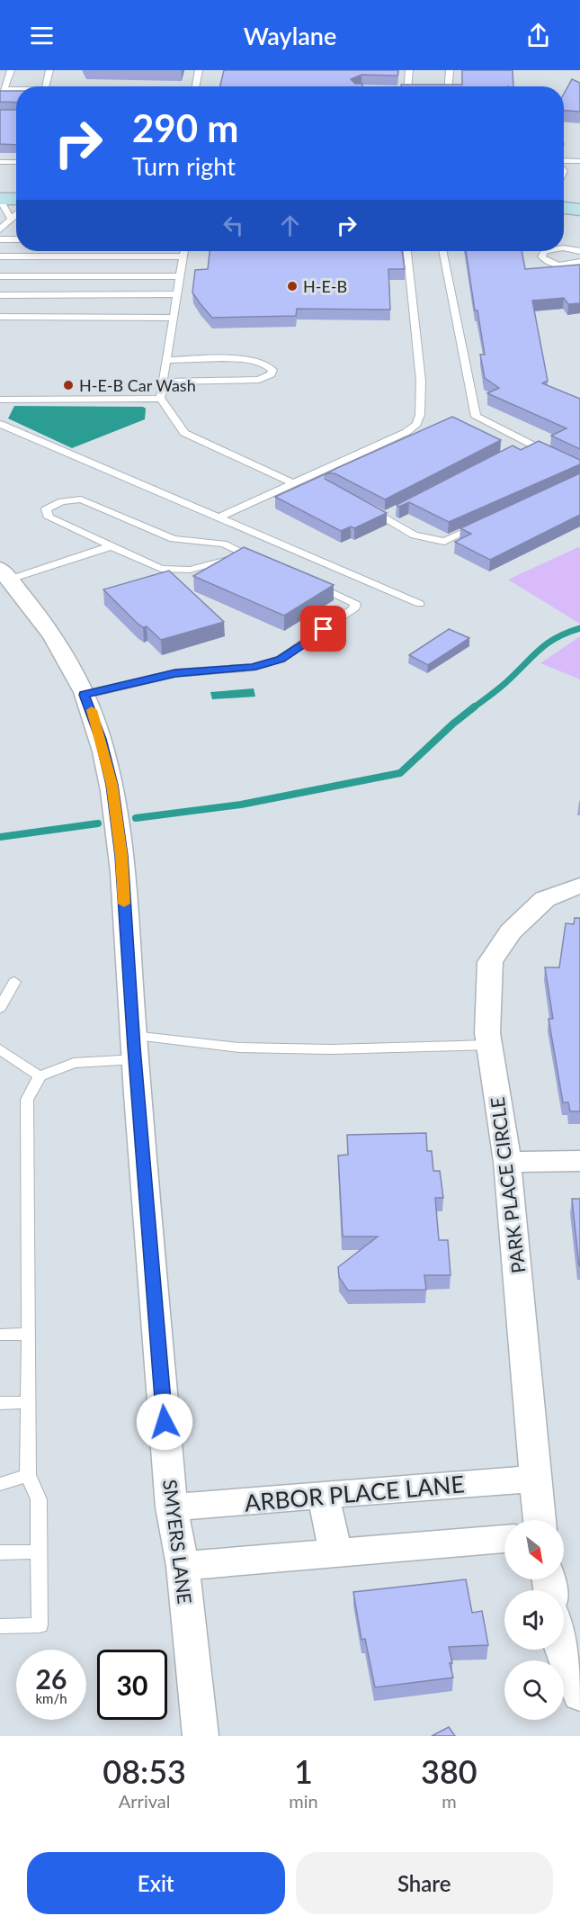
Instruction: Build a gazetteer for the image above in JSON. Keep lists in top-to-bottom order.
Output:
{
  "streets": {
    "street": ["PARK PLACE CIRCLE", "ARBOR PLACE LANE", "SMYERS LANE"]
  },
  "crossings": [
    ["PARK PLACE CIRCLE", "ARBOR PLACE LANE"],
    ["ARBOR PLACE LANE", "SMYERS LANE"]
  ],
  "places": ["H-E-B", "H-E-B Car Wash"],
  "north": "bottom right",
  "page": {
    "header": "Waylane",
    "turn": ["290 m", "Turn right"],
    "speed": "26 km/h",
    "limit": "30",
    "eta": [
      "08:53",
      "Arrival",
      "1",
      "min",
      "380",
      "m"
    ],
    "buttons": ["Exit", "Share"]
  }
}
